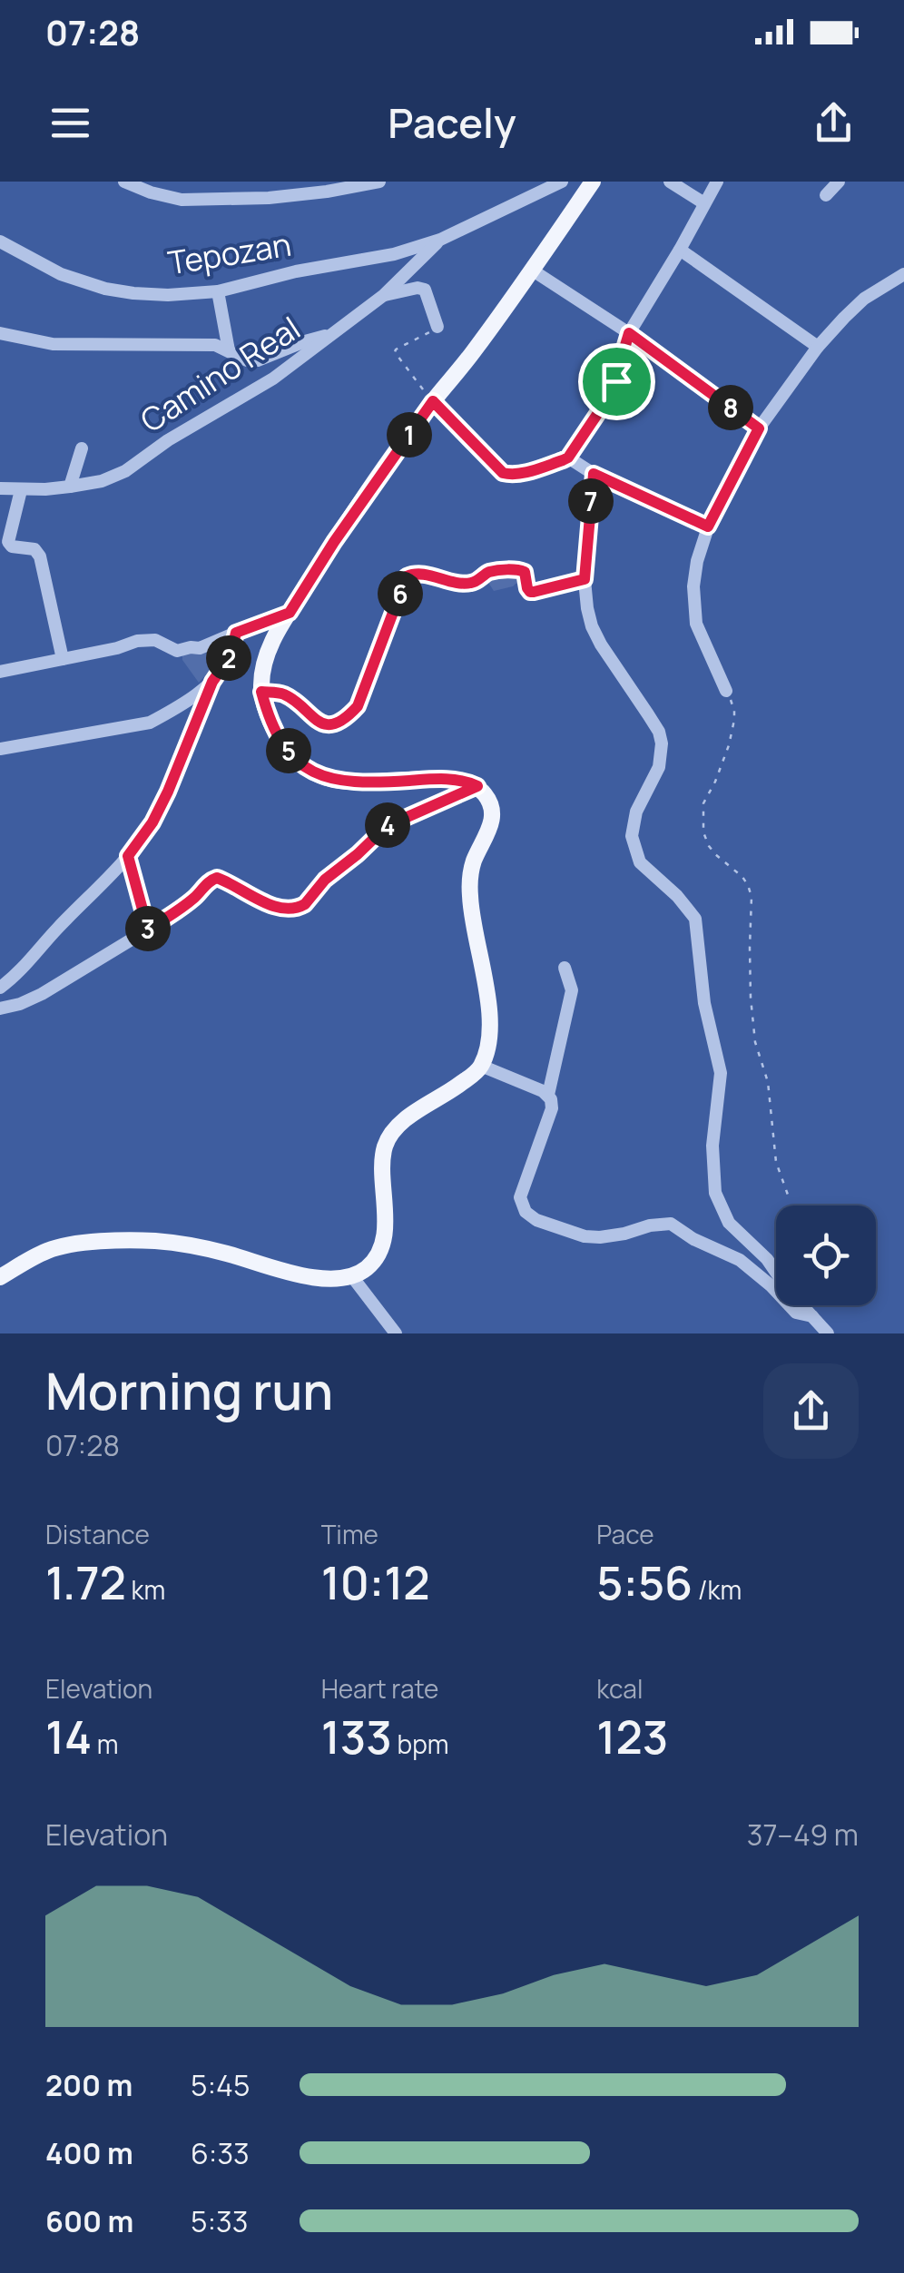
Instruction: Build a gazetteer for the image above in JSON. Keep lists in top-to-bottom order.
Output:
{
  "streets": {
    "street": ["Tepozan", "Camino Real"]
  },
  "crossings": [
    ["Tepozan", "Camino Real"]
  ],
  "page": {
    "status": "07:28",
    "header": "Pacely",
    "pins": [
      "8",
      "1",
      "7",
      "6",
      "2",
      "5",
      "4",
      "3"
    ],
    "heading": ["Morning run", "07:28"],
    "stats": [
      ["Distance", "1.72 km"],
      ["Time", "10:12"],
      ["Pace", "5:56 /km"],
      ["Elevation", "14 m"],
      ["Heart rate", "133 bpm"],
      ["kcal", "123"]
    ],
    "chart": ["Elevation", "37–49 m"],
    "list": [
      {
        "name": "200 m",
        "note": "5:45"
      },
      {
        "name": "400 m",
        "note": "6:33"
      },
      {
        "name": "600 m",
        "note": "5:33"
      }
    ]
  }
}
